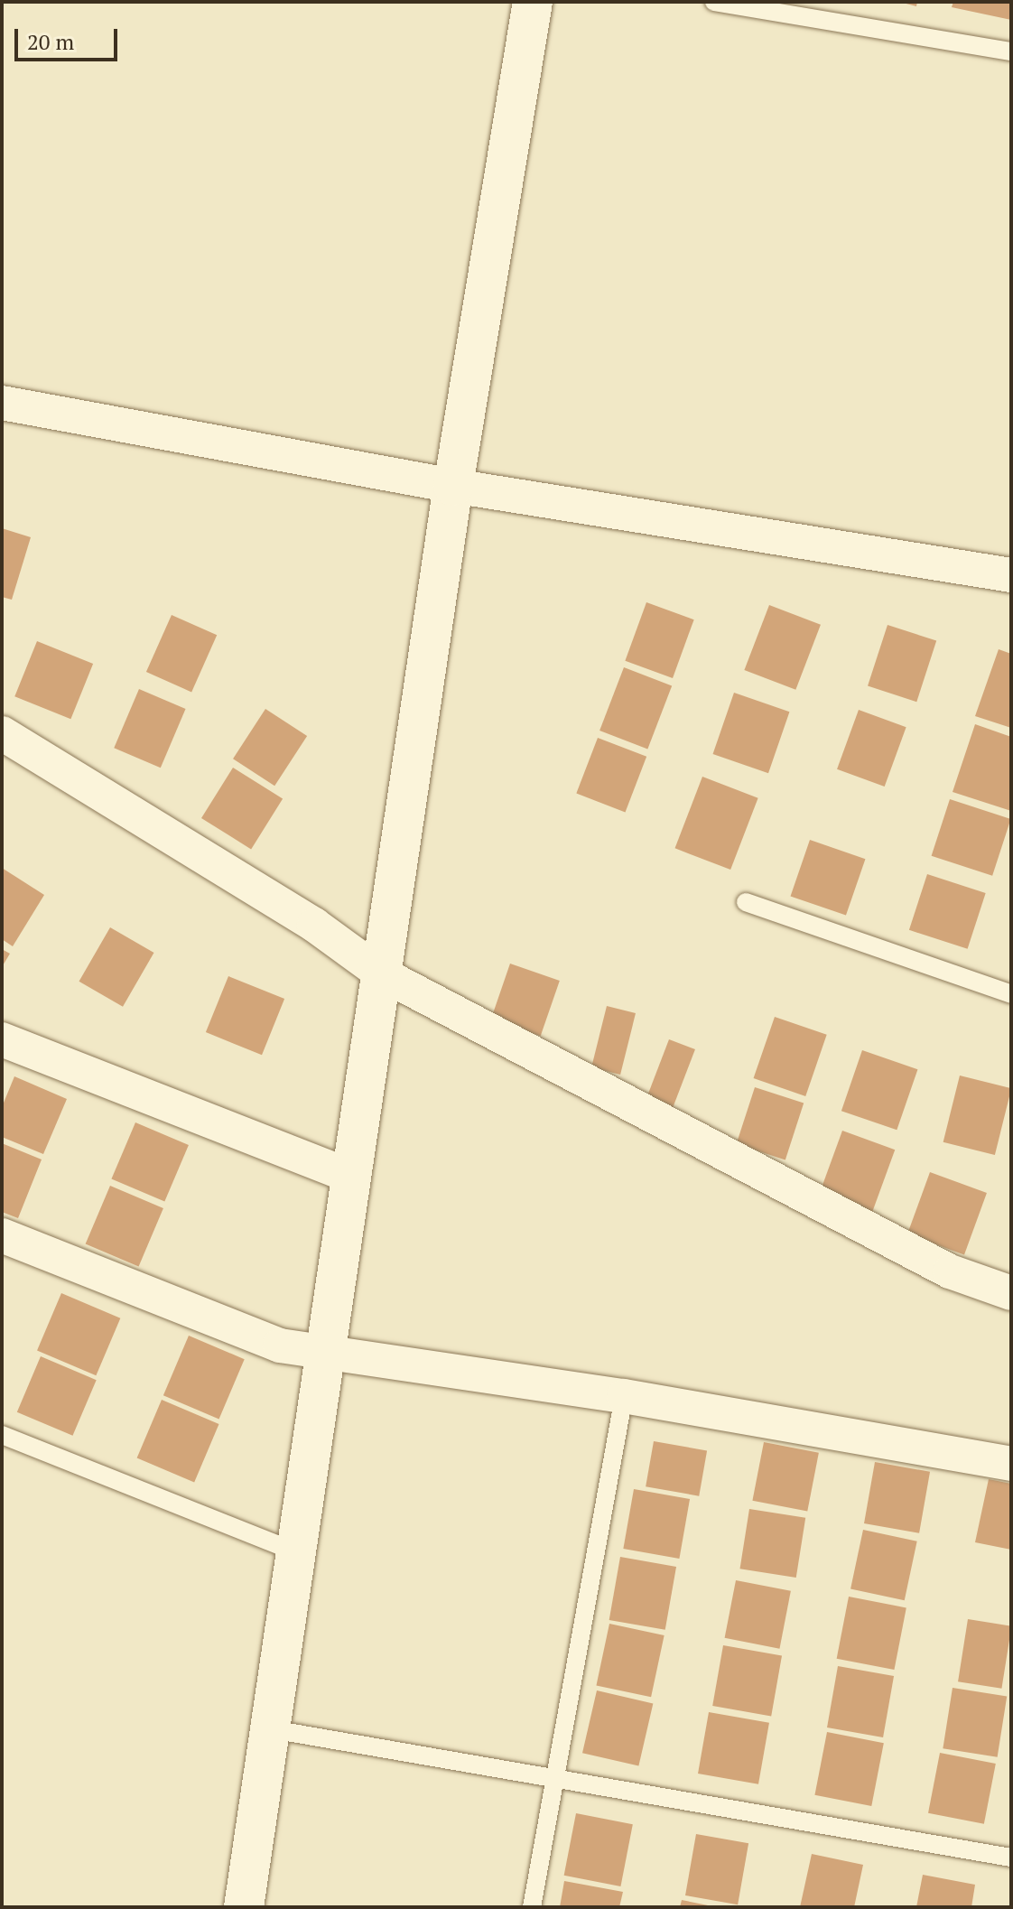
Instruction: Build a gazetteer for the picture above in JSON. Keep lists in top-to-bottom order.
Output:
{
  "scale_bar": "20 m"
}
